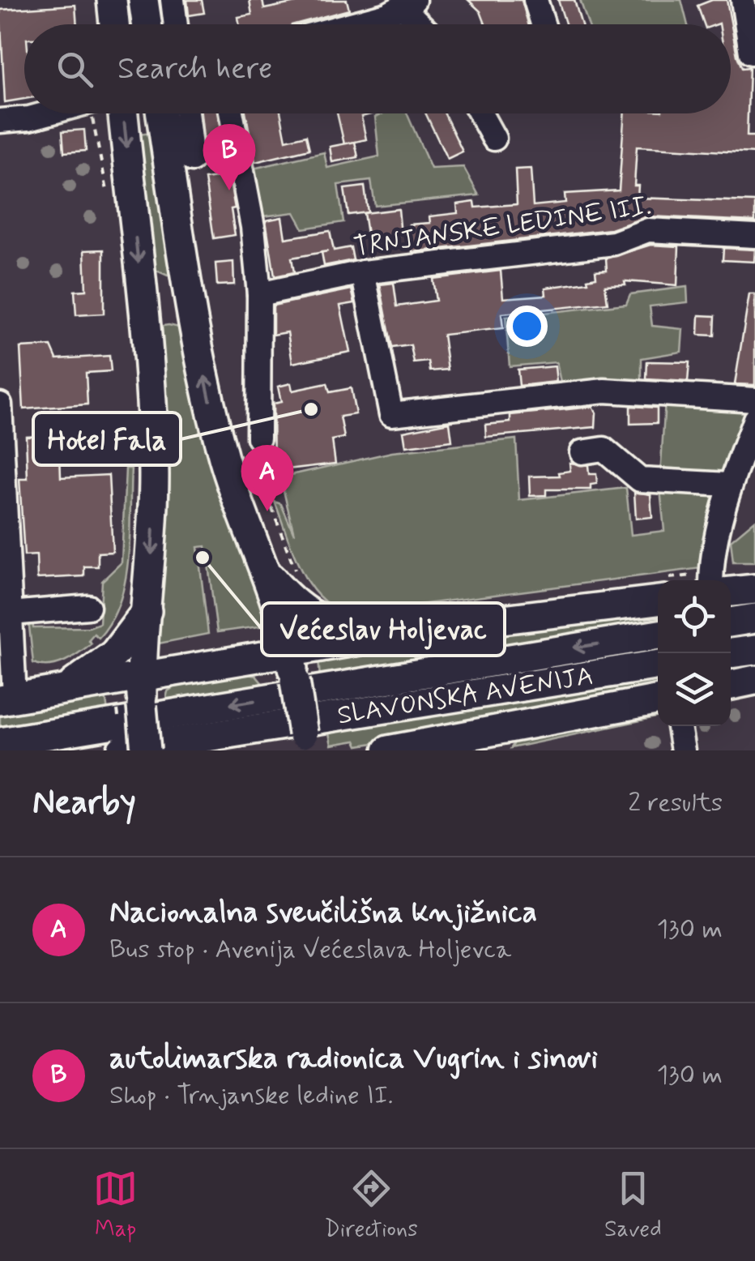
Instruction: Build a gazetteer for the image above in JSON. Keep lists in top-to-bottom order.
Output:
{
  "streets": {
    "main road": ["SLAVONSKA AVENIJA"],
    "street": ["TRNJANSKE LEDINE III."]
  },
  "places": ["Hotel Fala", "Većeslav Holjevac"],
  "page": {
    "search": "Search here",
    "pins": ["B", "A"],
    "heading": ["Nearby", "2 results"],
    "list": [
      {
        "mark": "A",
        "name": "Nacionalna sveučilišna knjižnica",
        "note": "Bus stop · Avenija Većeslava Holjevca",
        "value": "130 m"
      },
      {
        "mark": "B",
        "name": "autolimarska radionica Vugrin i sinovi",
        "note": "Shop · Trnjanske ledine II.",
        "value": "130 m"
      }
    ],
    "nav": ["Map", "Directions", "Saved"]
  }
}
